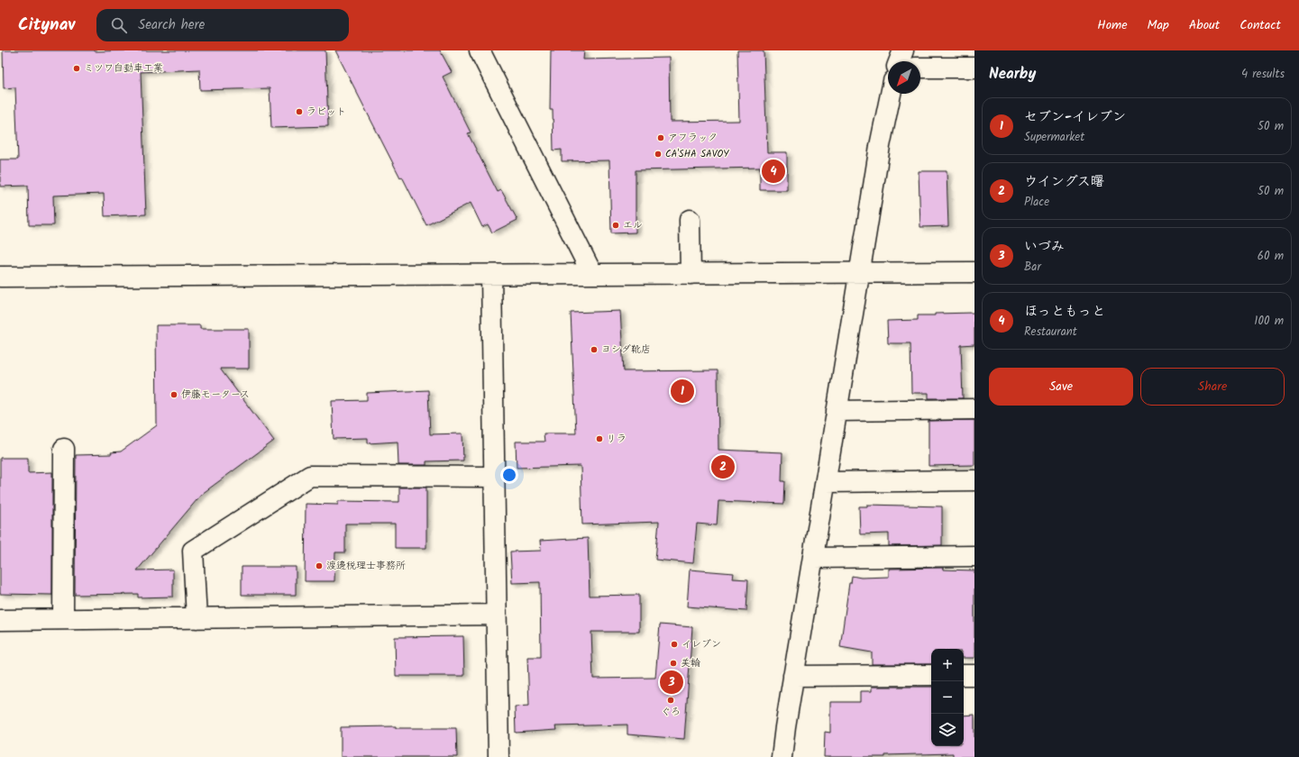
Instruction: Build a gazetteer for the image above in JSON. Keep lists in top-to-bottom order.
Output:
{
  "places": [
    "ミツワ自動車工業",
    "ラビット",
    "アフラック",
    "CA'SHA SAVOY",
    "エル",
    "ヨシダ靴店",
    "伊藤モータース",
    "リラ",
    "渡邊税理士事務所",
    "イレブン",
    "美輪",
    "ぐろ"
  ],
  "north": "bottom left",
  "page": {
    "header": "Citynav",
    "search": "Search here",
    "nav": [
      "Home",
      "Map",
      "About",
      "Contact"
    ],
    "heading": ["Nearby", "4 results"],
    "list": [
      {
        "mark": "1",
        "name": "セブン-イレブン",
        "note": "Supermarket",
        "value": "50 m"
      },
      {
        "mark": "2",
        "name": "ウイングス曙",
        "note": "Place",
        "value": "50 m"
      },
      {
        "mark": "3",
        "name": "いづみ",
        "note": "Bar",
        "value": "60 m"
      },
      {
        "mark": "4",
        "name": "ほっともっと",
        "note": "Restaurant",
        "value": "100 m"
      }
    ],
    "pins": [
      "4",
      "1",
      "2",
      "3"
    ],
    "buttons": ["Save", "Share"],
    "map_buttons": ["+", "−"]
  }
}
